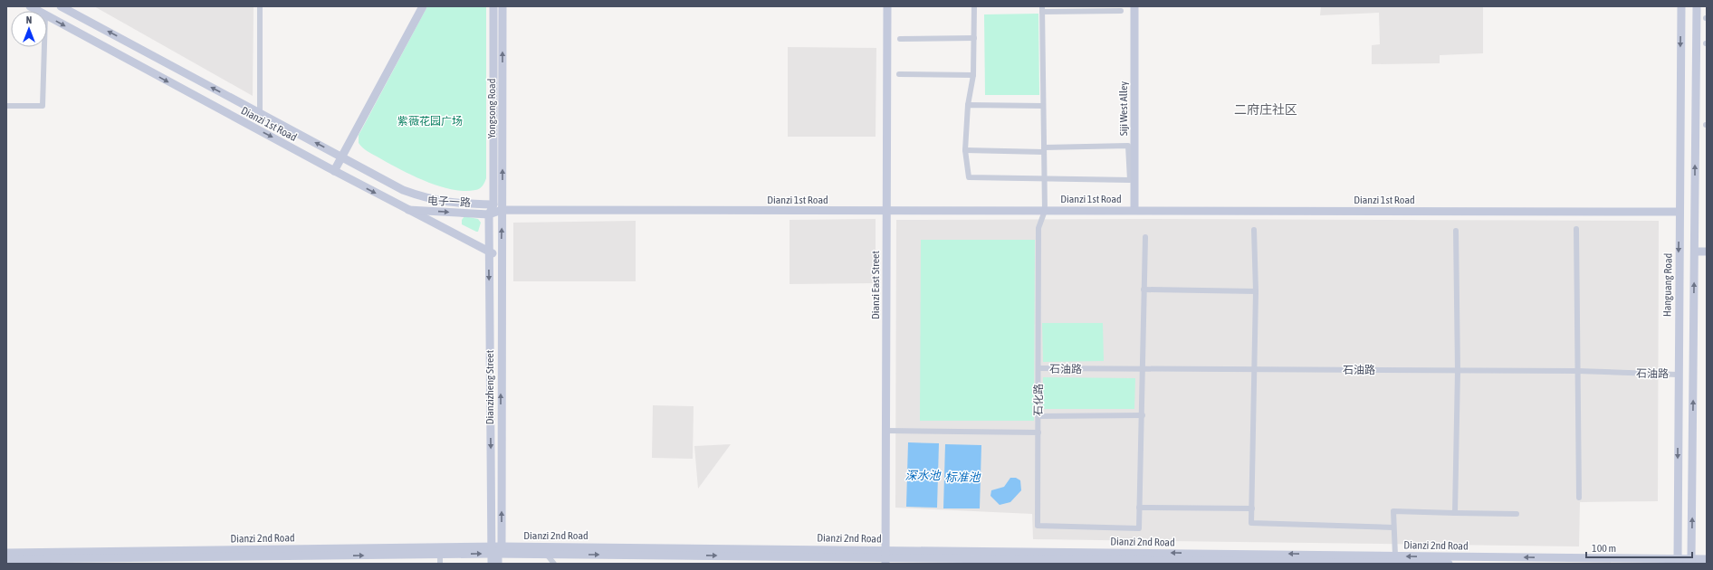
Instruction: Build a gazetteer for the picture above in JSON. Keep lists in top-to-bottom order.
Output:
{
  "streets": {
    "main road": [
      "Yongsong Road",
      "Siji West Alley",
      "Dianzi 1st Road",
      "电子一路",
      "Dianzi East Street",
      "Hanguang Road",
      "Dianzizheng Street",
      "Dianzi 2nd Road"
    ],
    "street": ["石油路", "石化路"]
  },
  "crossings": [
    ["Yongsong Road", "Dianzi 1st Road"],
    ["Yongsong Road", "Dianzizheng Street"],
    ["Siji West Alley", "Dianzi 1st Road"],
    ["Dianzi 1st Road", "电子一路"],
    ["Dianzi 1st Road", "Dianzi East Street"],
    ["Dianzi 1st Road", "Hanguang Road"],
    ["Dianzi 1st Road", "Dianzizheng Street"],
    ["Dianzi 1st Road", "石化路"],
    ["电子一路", "Dianzizheng Street"],
    ["Dianzi East Street", "Dianzi 2nd Road"],
    ["Hanguang Road", "石油路"],
    ["Hanguang Road", "Dianzi 2nd Road"],
    ["石油路", "石化路"],
    ["Dianzizheng Street", "Dianzi 2nd Road"]
  ],
  "one_way": ["电子一路"],
  "districts": ["二府庄社区"],
  "water": ["深水池", "标准池"],
  "parks": ["紫薇花园广场"],
  "scale_bar": "100 m",
  "north": "top"
}
